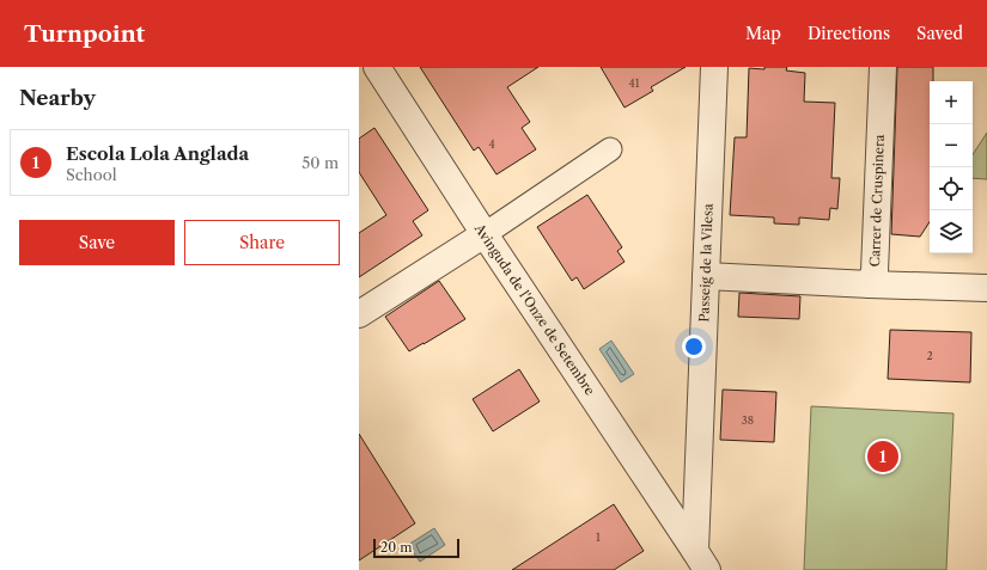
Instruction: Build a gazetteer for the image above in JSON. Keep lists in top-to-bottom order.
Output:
{
  "streets": {
    "street": ["Carrer de Cruspinera", "Passeig de la Vilesa", "Avinguda de l'Onze de Setembre"]
  },
  "crossings": [
    ["Carrer de Cruspinera", "Passeig de la Vilesa"],
    ["Passeig de la Vilesa", "Avinguda de l'Onze de Setembre"]
  ],
  "house_numbers": [
    "41",
    "4",
    "2",
    "38",
    "1"
  ],
  "scale_bar": "20 m",
  "page": {
    "header": "Turnpoint",
    "nav": ["Map", "Directions", "Saved"],
    "heading": "Nearby",
    "map_buttons": ["+", "−"],
    "list": [
      {
        "mark": "1",
        "name": "Escola Lola Anglada",
        "note": "School",
        "value": "50 m"
      }
    ],
    "buttons": ["Save", "Share"],
    "pins": "1",
    "scale": "20 m"
  }
}
